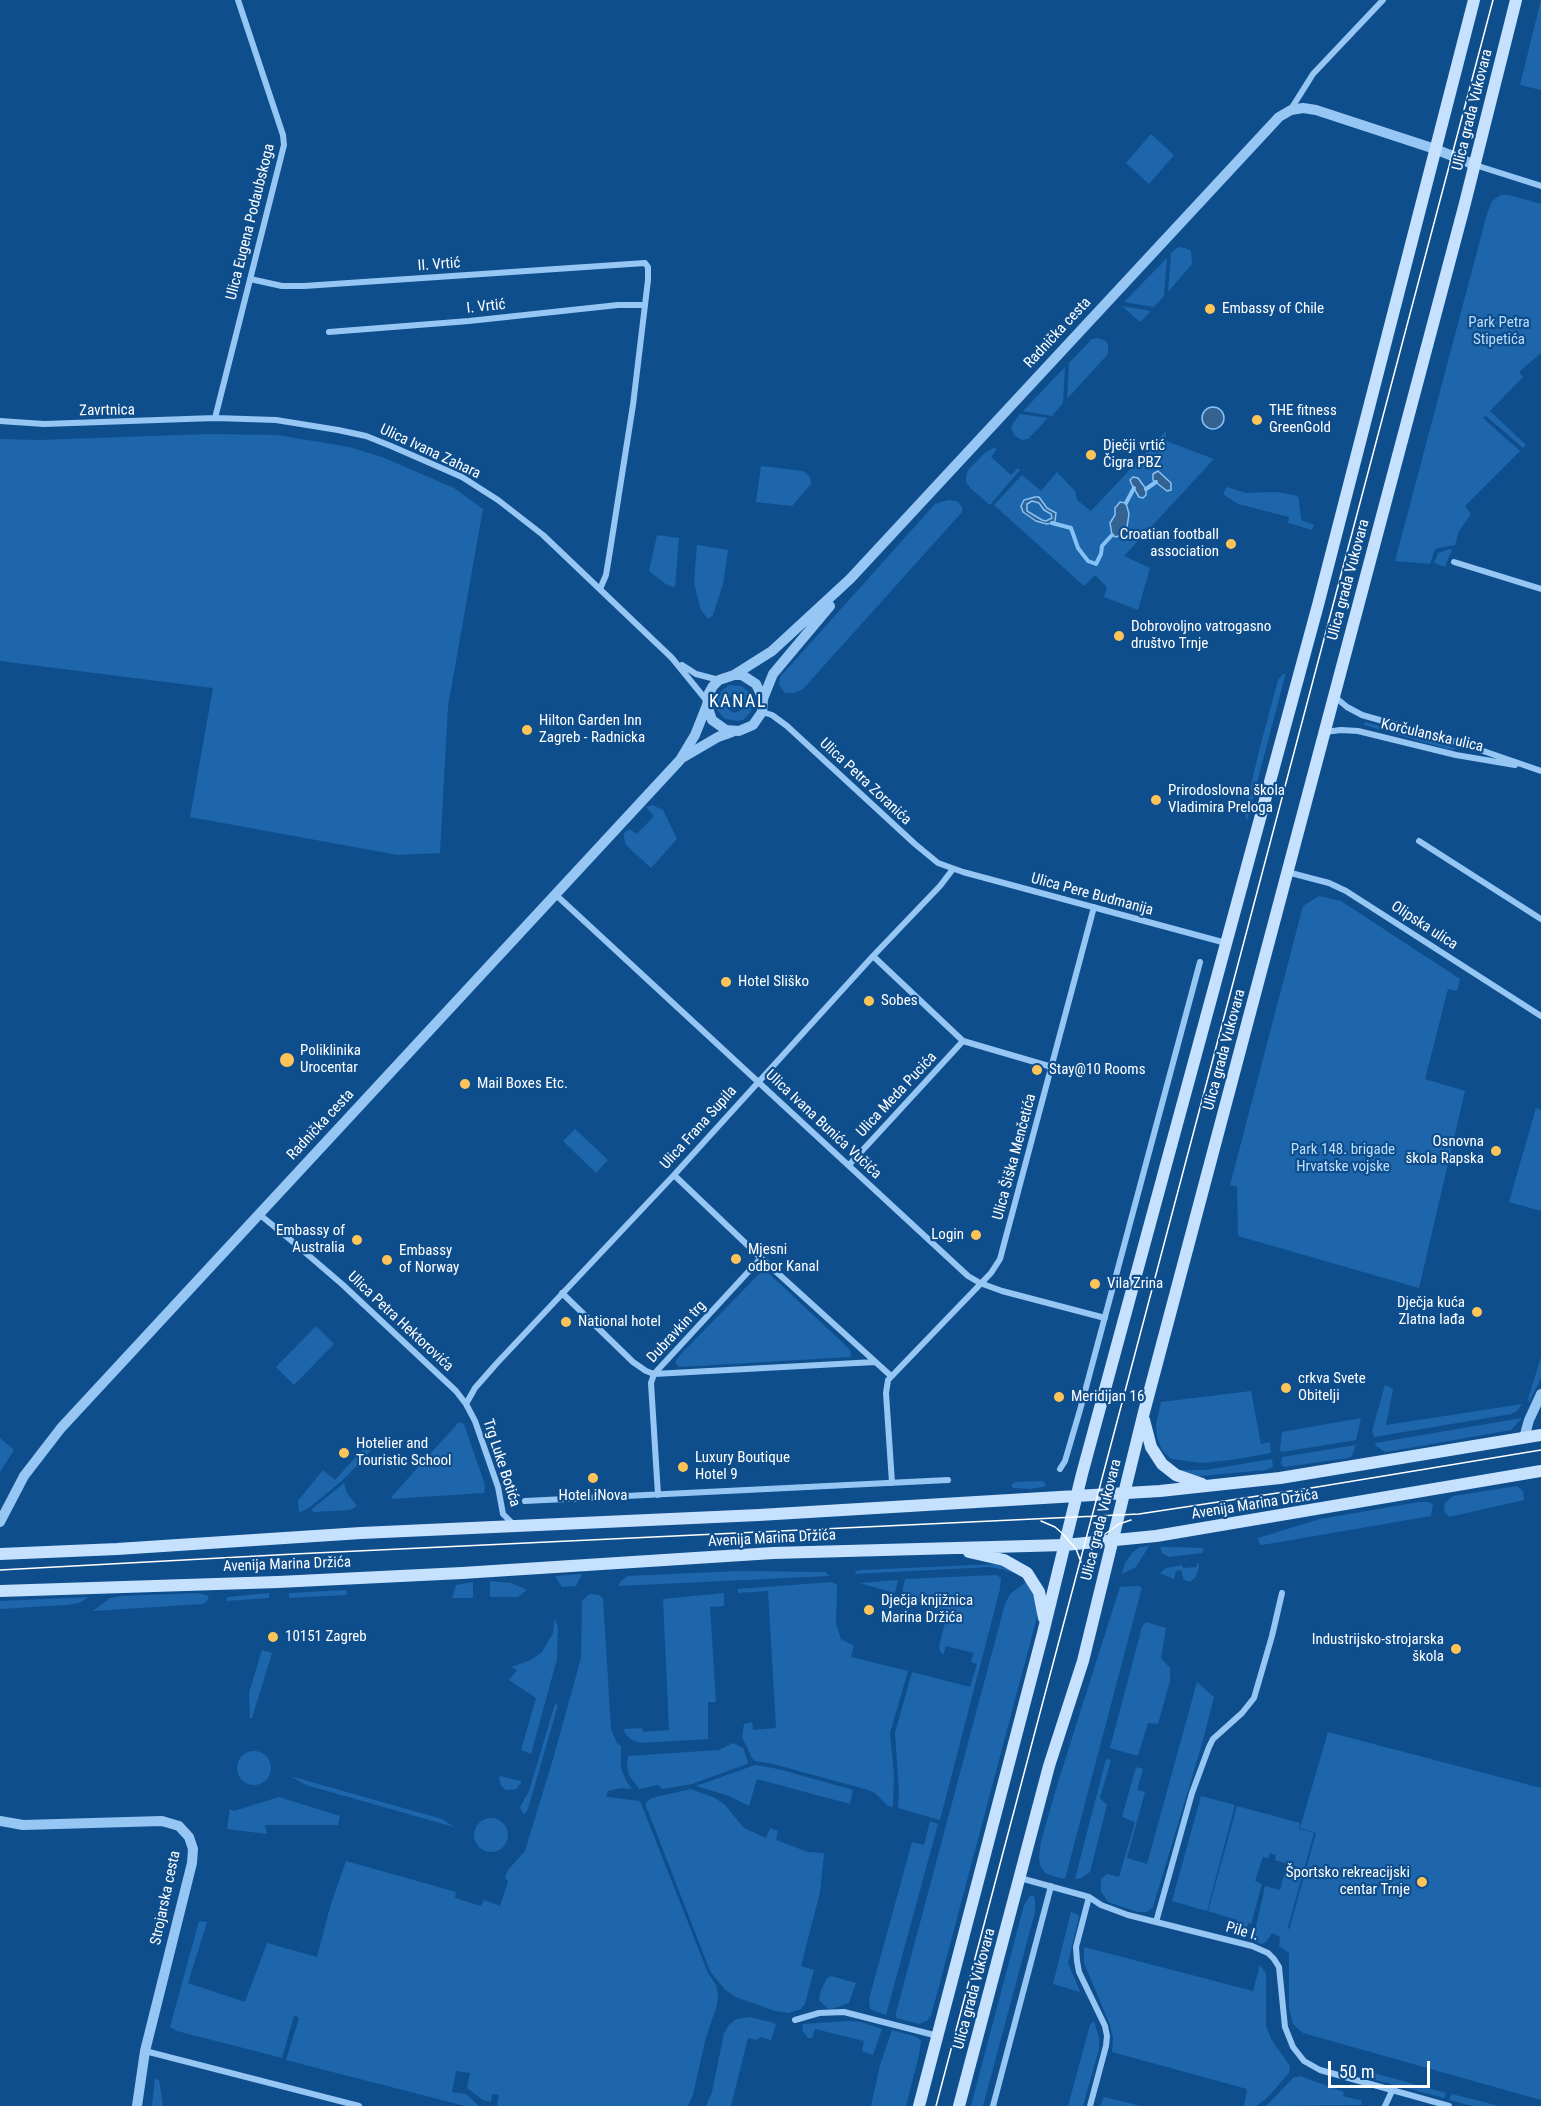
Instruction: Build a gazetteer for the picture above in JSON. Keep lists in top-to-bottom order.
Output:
{
  "streets": {
    "main road": ["Ulica grada Vukovara", "Avenija Marina Držića"],
    "street": [
      "Ulica Eugena Podaubskoga",
      "II. Vrtić",
      "I. Vrtić",
      "Radnička cesta",
      "Zavrtnica",
      "Ulica Ivana Zahara",
      "Korčulanska ulica",
      "Ulica Petra Zoranića",
      "Ulica Pere Budmanija",
      "Olipska ulica",
      "Ulica Meda Pucića",
      "Ulica Ivana Bunića Vučića",
      "Ulica Frana Supila",
      "Ulica Šiška Menčetića",
      "Ulica Petra Hektorovića",
      "Dubravkin trg",
      "Trg Luke Botića",
      "Strojarska cesta",
      "Pile I."
    ]
  },
  "crossings": [
    ["Ulica grada Vukovara", "Korčulanska ulica"],
    ["Ulica grada Vukovara", "Ulica Pere Budmanija"],
    ["Ulica grada Vukovara", "Olipska ulica"],
    ["Ulica grada Vukovara", "Avenija Marina Držića"],
    ["Ulica grada Vukovara", "Pile I."],
    ["Ulica Eugena Podaubskoga", "II. Vrtić"],
    ["Ulica Eugena Podaubskoga", "Zavrtnica"],
    ["Ulica Eugena Podaubskoga", "Ulica Ivana Zahara"],
    ["II. Vrtić", "I. Vrtić"],
    ["Radnička cesta", "Ulica Ivana Zahara"],
    ["Radnička cesta", "Ulica Petra Zoranića"],
    ["Radnička cesta", "Ulica Ivana Bunića Vučića"],
    ["Radnička cesta", "Ulica Petra Hektorovića"],
    ["Zavrtnica", "Ulica Ivana Zahara"],
    ["Ulica Ivana Zahara", "Ulica Petra Zoranića"],
    ["Ulica Petra Zoranića", "Ulica Pere Budmanija"],
    ["Ulica Petra Zoranića", "Ulica Frana Supila"],
    ["Ulica Pere Budmanija", "Ulica Frana Supila"],
    ["Ulica Pere Budmanija", "Ulica Šiška Menčetića"],
    ["Ulica Meda Pucića", "Ulica Ivana Bunića Vučića"],
    ["Ulica Ivana Bunića Vučića", "Ulica Frana Supila"],
    ["Ulica Ivana Bunića Vučića", "Ulica Šiška Menčetića"],
    ["Ulica Frana Supila", "Ulica Petra Hektorovića"],
    ["Ulica Frana Supila", "Trg Luke Botića"],
    ["Ulica Petra Hektorovića", "Trg Luke Botića"],
    ["Trg Luke Botića", "Avenija Marina Držića"]
  ],
  "districts": ["KANAL"],
  "parks": ["Park Petra Stipetića", "Park 148. brigade Hrvatske vojske"],
  "places": [
    "Embassy of Chile",
    "THE fitness GreenGold",
    "Dječji vrtić Čigra PBZ",
    "Croatian football association",
    "Dobrovoljno vatrogasno društvo Trnje",
    "Hilton Garden Inn Zagreb - Radnicka",
    "Prirodoslovna škola Vladimira Preloga",
    "Hotel Sliško",
    "Sobes",
    "Poliklinika Urocentar",
    "Stay@10 Rooms",
    "Mail Boxes Etc.",
    "Osnovna škola Rapska",
    "Login",
    "Embassy of Australia",
    "Mjesni odbor Kanal",
    "Embassy of Norway",
    "Vila Zrina",
    "Dječja kuća Zlatna lađa",
    "National hotel",
    "crkva Svete Obitelji",
    "Meridijan 16",
    "Hotelier and Touristic School",
    "Luxury Boutique Hotel 9",
    "Hotel iNova",
    "Dječja knjižnica Marina Držića",
    "10151 Zagreb",
    "Industrijsko-strojarska škola",
    "Športsko rekreacijski centar Trnje"
  ],
  "scale_bar": "50 m"
}
